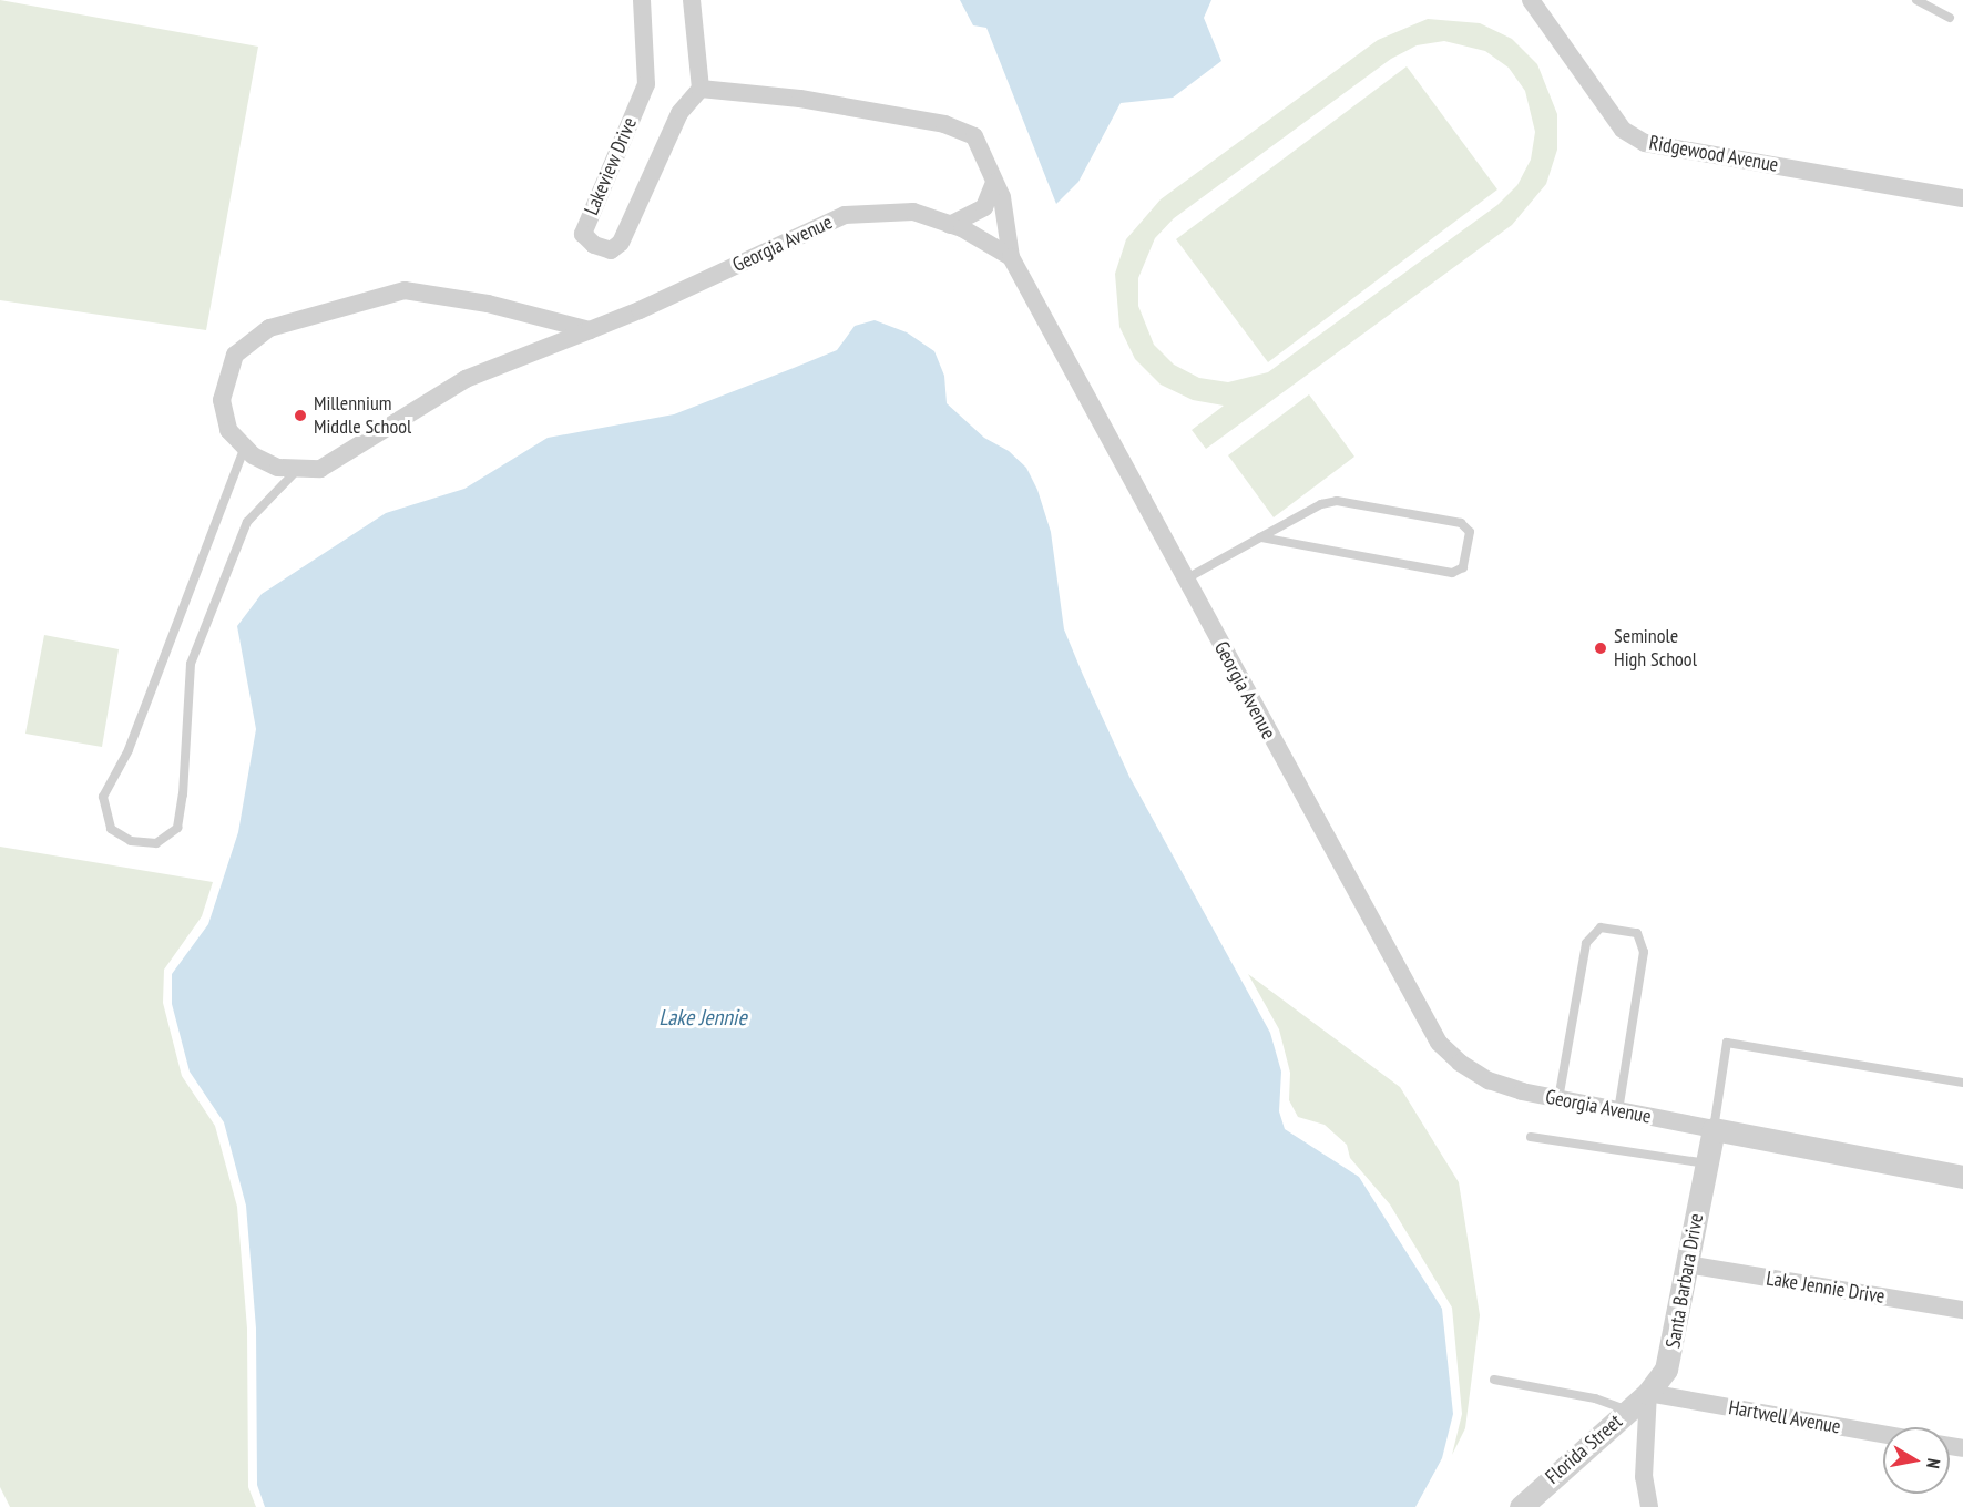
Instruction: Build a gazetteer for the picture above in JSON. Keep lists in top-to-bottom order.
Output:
{
  "streets": {
    "street": [
      "Ridgewood Avenue",
      "Lakeview Drive",
      "Georgia Avenue",
      "Santa Barbara Drive",
      "Lake Jennie Drive",
      "Hartwell Avenue",
      "Florida Street"
    ]
  },
  "crossings": [
    ["Georgia Avenue", "Santa Barbara Drive"],
    ["Santa Barbara Drive", "Lake Jennie Drive"],
    ["Santa Barbara Drive", "Hartwell Avenue"],
    ["Santa Barbara Drive", "Florida Street"],
    ["Hartwell Avenue", "Florida Street"]
  ],
  "water": ["Lake Jennie"],
  "places": ["Millennium Middle School", "Seminole High School"],
  "north": "right"
}
